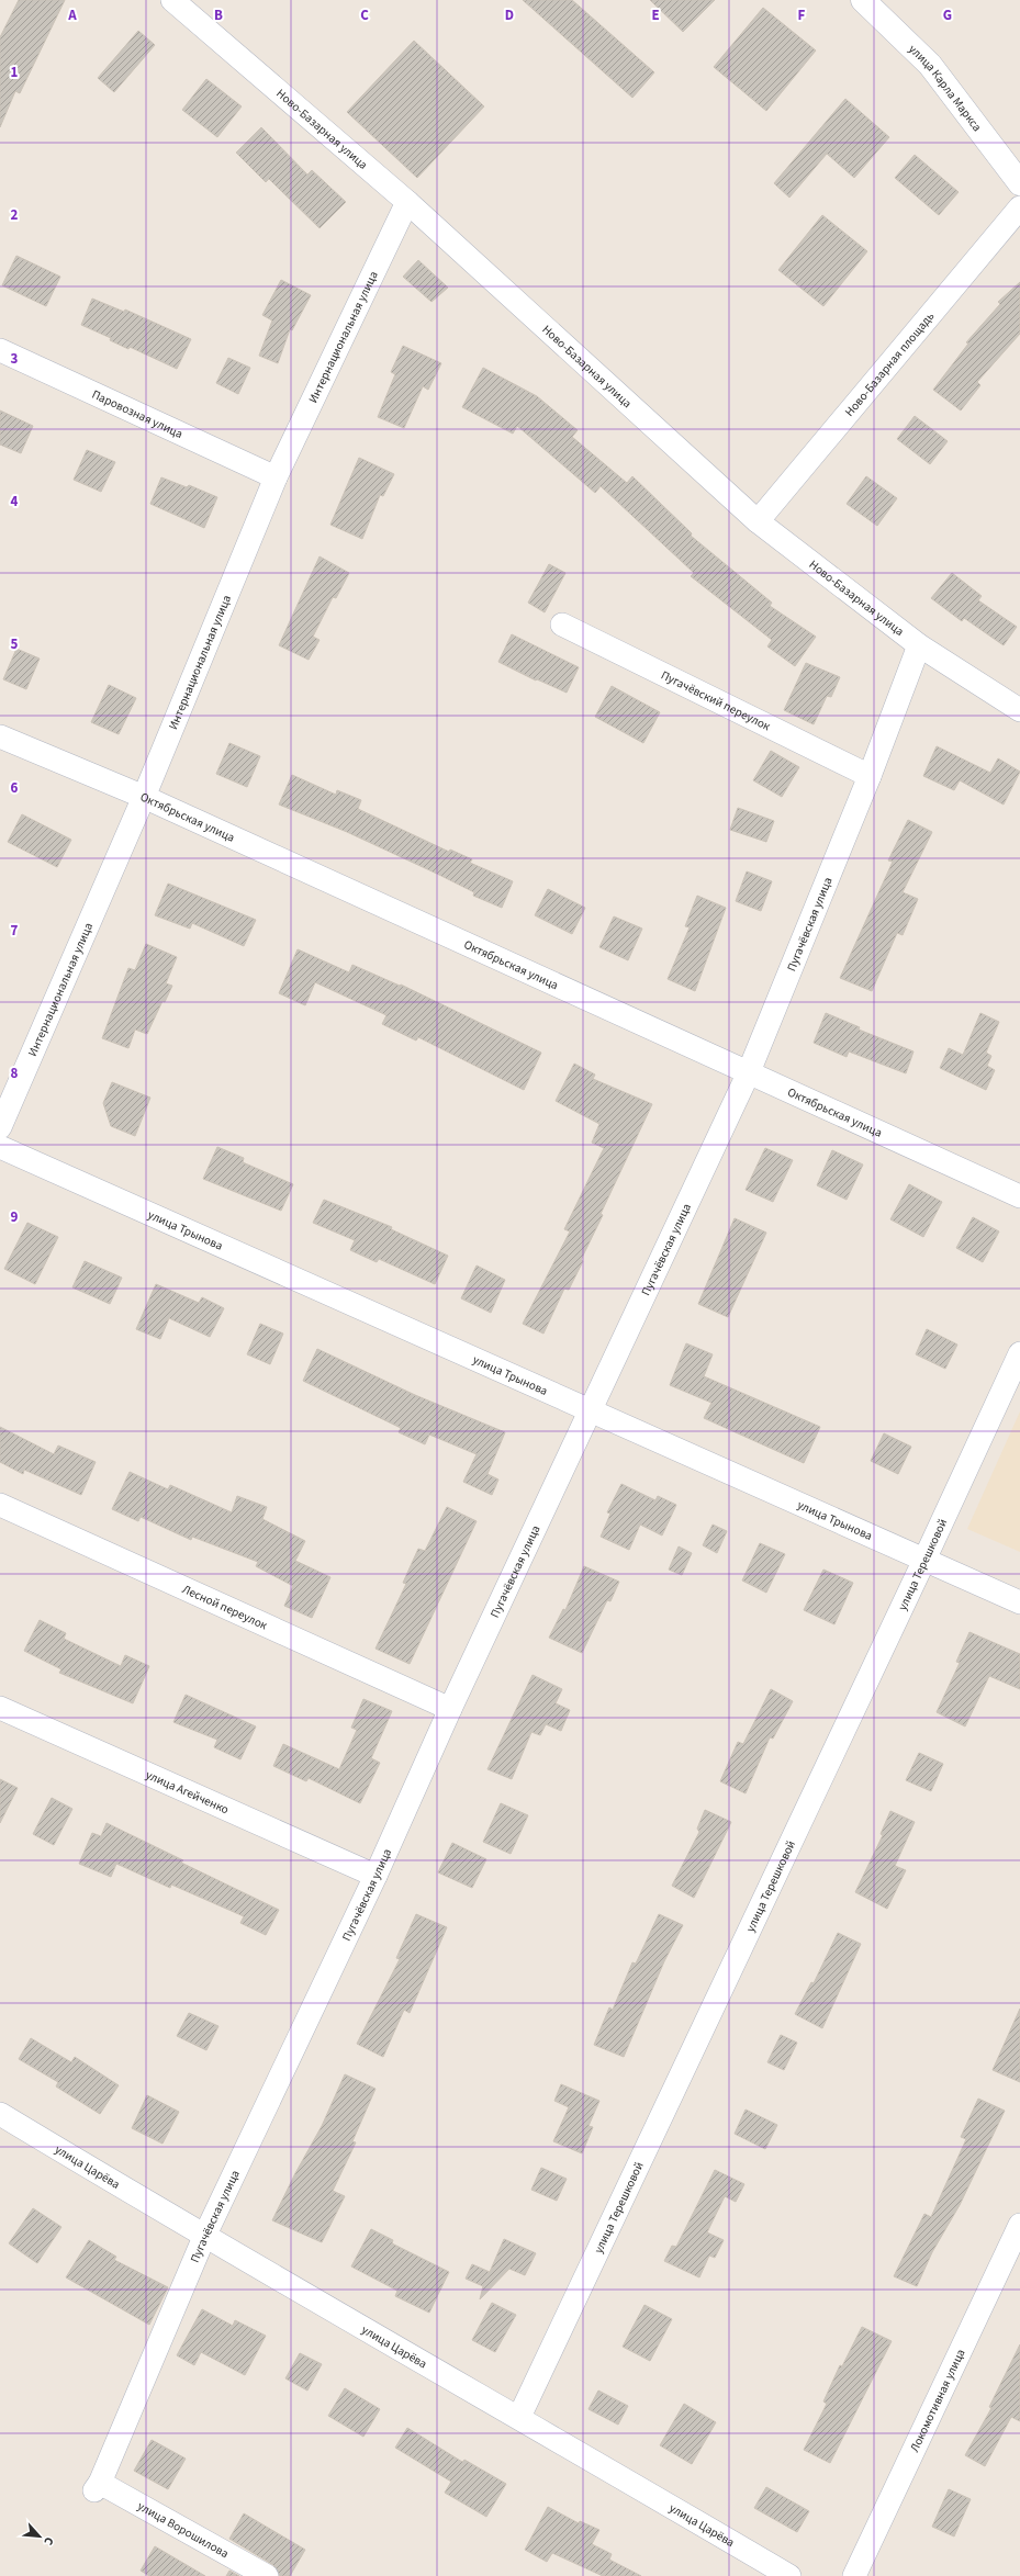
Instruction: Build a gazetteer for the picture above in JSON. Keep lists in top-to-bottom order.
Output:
{
  "streets": {
    "street": [
      "улица Карла Маркса",
      "Ново-Базарная улица",
      "Интернациональная улица",
      "Ново-Базарная площадь",
      "Паровозная улица",
      "Пугачёвский переулок",
      "Октябрьская улица",
      "Пугачёвская улица",
      "улица Трынова",
      "улица Терешковой",
      "Лесной переулок",
      "улица Агейченко",
      "улица Царёва",
      "Локомотивная улица",
      "улица Ворошилова"
    ]
  },
  "crossings": [
    ["Ново-Базарная улица", "Интернациональная улица"],
    ["Ново-Базарная улица", "Ново-Базарная площадь"],
    ["Ново-Базарная улица", "Пугачёвская улица"],
    ["Интернациональная улица", "Паровозная улица"],
    ["Интернациональная улица", "Октябрьская улица"],
    ["Пугачёвский переулок", "Пугачёвская улица"],
    ["Октябрьская улица", "Пугачёвская улица"],
    ["Пугачёвская улица", "улица Трынова"],
    ["Пугачёвская улица", "Лесной переулок"],
    ["Пугачёвская улица", "улица Агейченко"],
    ["Пугачёвская улица", "улица Царёва"],
    ["Пугачёвская улица", "улица Ворошилова"],
    ["улица Трынова", "улица Терешковой"],
    ["улица Терешковой", "улица Царёва"]
  ],
  "north": "bottom right",
  "grid": {
    "columns": [
      "A",
      "B",
      "C",
      "D",
      "E",
      "F",
      "G"
    ],
    "rows": [
      "1",
      "2",
      "3",
      "4",
      "5",
      "6",
      "7",
      "8",
      "9"
    ]
  }
}
